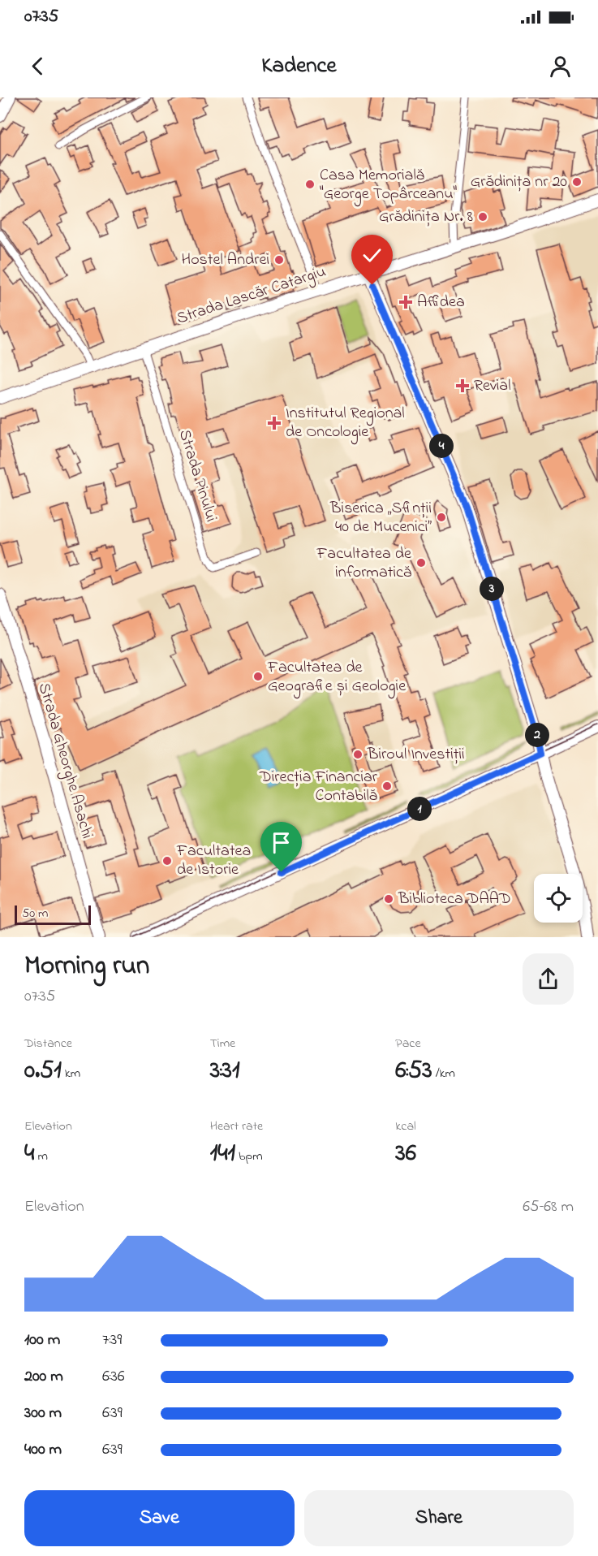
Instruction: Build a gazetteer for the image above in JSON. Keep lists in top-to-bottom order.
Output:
{
  "streets": {
    "street": ["Strada Lascăr Catargiu", "Strada Pinului", "Strada Gheorghe Asachi"]
  },
  "crossings": [
    ["Strada Lascăr Catargiu", "Strada Pinului"]
  ],
  "places": {
    "other": [
      "Grădinița nr 20",
      "Casa Memorială \"George Topârceanu\"",
      "Grădinița Nr. 8",
      "Hostel Andrei",
      "Biserica „Sfinții 40 de Mucenici”",
      "Facultatea de informatică",
      "Facultatea de Geografie și Geologie",
      "Biroul Investiții",
      "Direcția Financiar Contabilă",
      "Facultatea de Istorie",
      "Biblioteca DAAD"
    ],
    "health": ["Affidea", "Revial", "Institutul Regional de Oncologie"]
  },
  "scale_bar": "50 m",
  "page": {
    "status": "07:35",
    "header": "Kadence",
    "pins": [
      "4",
      "3",
      "2",
      "1"
    ],
    "scale": "50 m",
    "heading": ["Morning run", "07:35"],
    "stats": [
      ["Distance", "0.51 km"],
      ["Time", "3:31"],
      ["Pace", "6:53 /km"],
      ["Elevation", "4 m"],
      ["Heart rate", "141 bpm"],
      ["kcal", "36"]
    ],
    "chart": ["Elevation", "65–68 m"],
    "list": [
      {
        "name": "100 m",
        "note": "7:39"
      },
      {
        "name": "200 m",
        "note": "6:36"
      },
      {
        "name": "300 m",
        "note": "6:39"
      },
      {
        "name": "400 m",
        "note": "6:39"
      }
    ],
    "buttons": ["Save", "Share"]
  }
}
